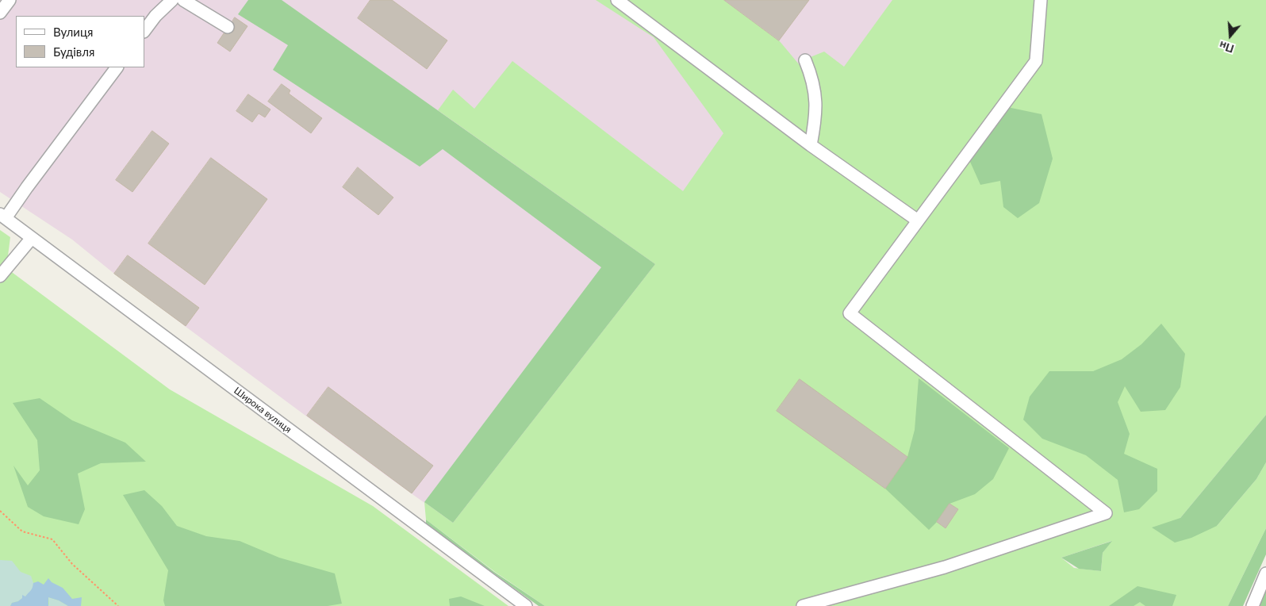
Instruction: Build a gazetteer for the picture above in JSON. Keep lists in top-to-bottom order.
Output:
{
  "streets": {
    "street": ["Широка вулиця"]
  },
  "legend": ["Вулиця", "Будівля"],
  "north": "bottom"
}
